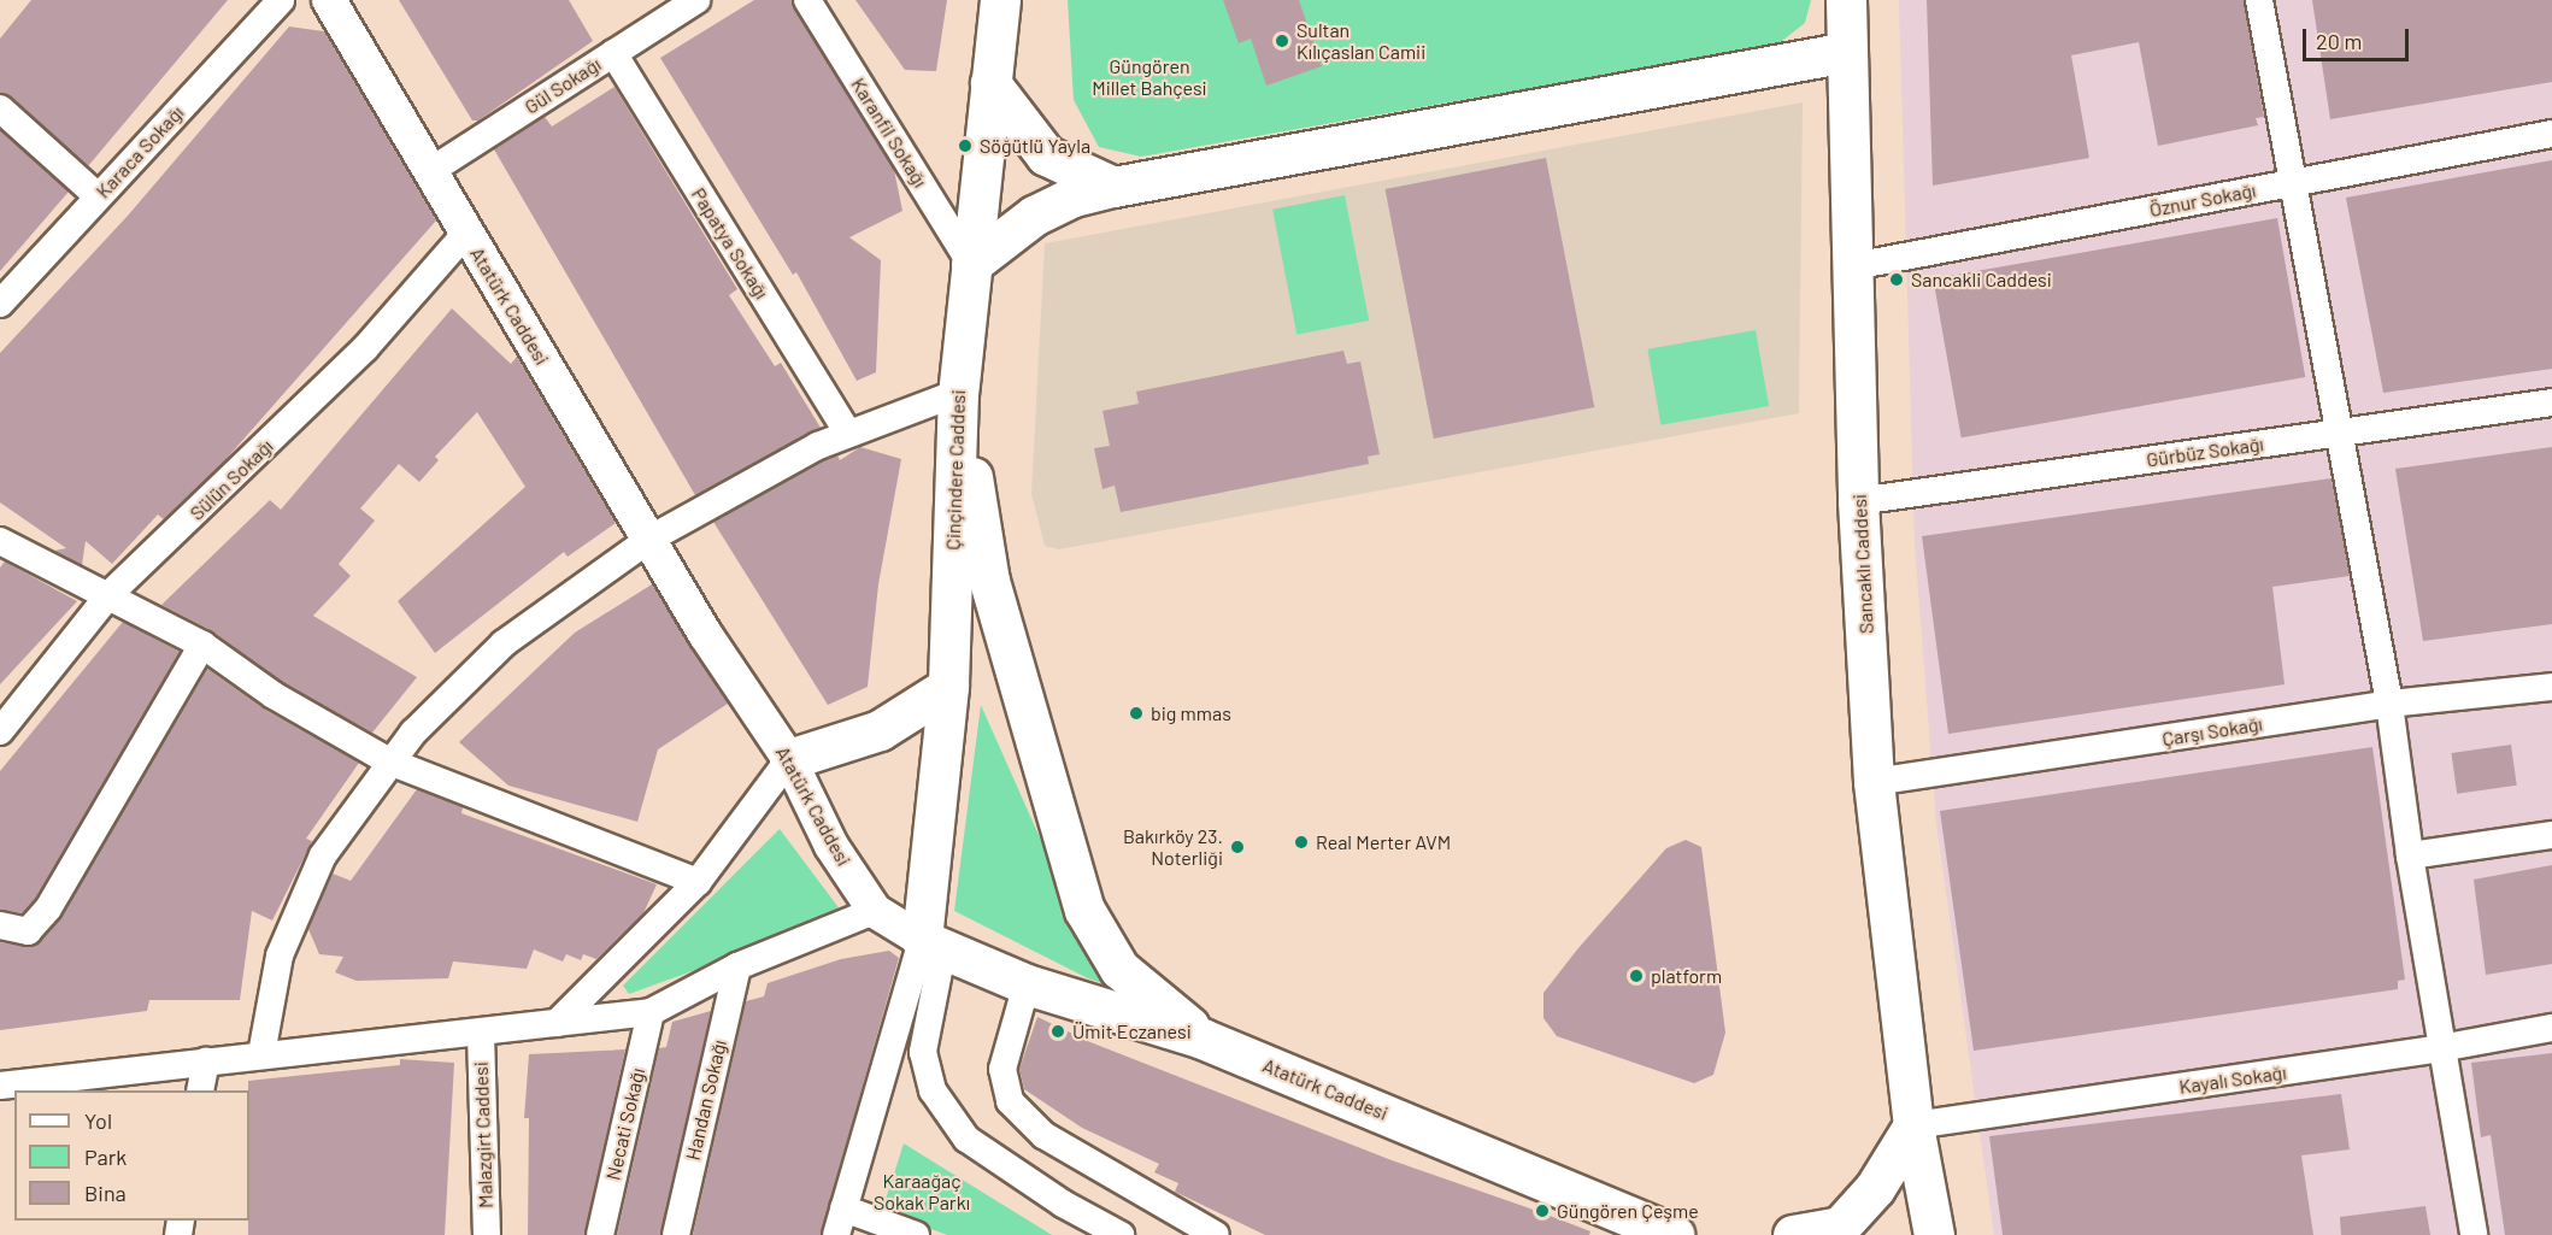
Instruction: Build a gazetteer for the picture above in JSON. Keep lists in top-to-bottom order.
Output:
{
  "streets": {
    "main road": ["Atatürk Caddesi", "Çinçindere Caddesi", "Sancaklı Caddesi"],
    "street": [
      "Gül Sokağı",
      "Karanfil Sokağı",
      "Karaca Sokağı",
      "Öznur Sokağı",
      "Papatya Sokağı",
      "Gürbüz Sokağı",
      "Sülün Sokağı",
      "Çarşı Sokağı",
      "Kayalı Sokağı",
      "Handan Sokağı",
      "Necati Sokağı",
      "Malazgirt Caddesi"
    ]
  },
  "crossings": [
    ["Gül Sokağı", "Papatya Sokağı"],
    ["Gül Sokağı", "Atatürk Caddesi"],
    ["Karanfil Sokağı", "Çinçindere Caddesi"],
    ["Öznur Sokağı", "Sancaklı Caddesi"],
    ["Atatürk Caddesi", "Çinçindere Caddesi"],
    ["Atatürk Caddesi", "Sülün Sokağı"],
    ["Gürbüz Sokağı", "Sancaklı Caddesi"],
    ["Sancaklı Caddesi", "Çarşı Sokağı"],
    ["Sancaklı Caddesi", "Kayalı Sokağı"]
  ],
  "parks": ["Güngören Millet Bahçesi", "Karaağaç Sokak Parkı"],
  "places": [
    "Sultan Kılıçaslan Camii",
    "Söğütlü Yayla",
    "Sancakli Caddesi",
    "big mmas",
    "Real Merter AVM",
    "Bakırköy 23. Noterliği",
    "platform",
    "Ümit Eczanesi",
    "Güngören Çeşme"
  ],
  "legend": ["Yol", "Park", "Bina"],
  "scale_bar": "20 m"
}
